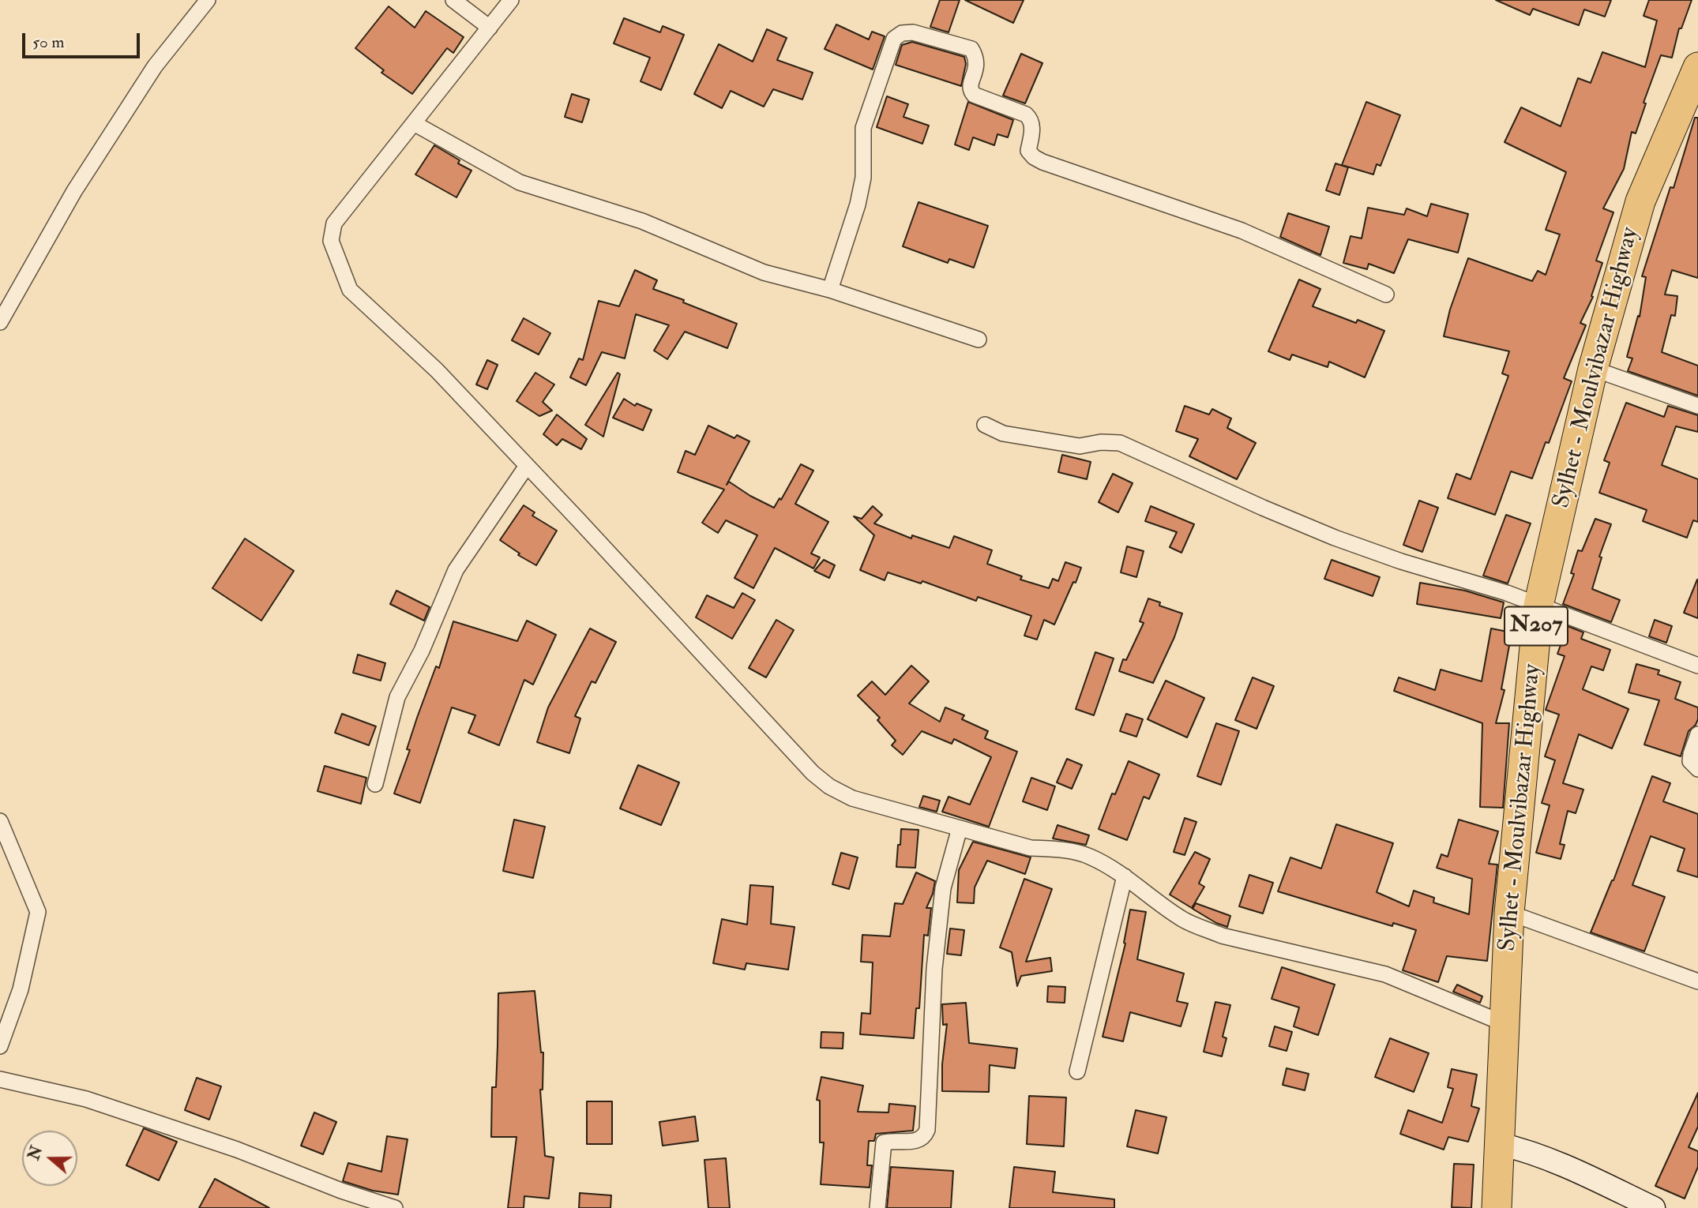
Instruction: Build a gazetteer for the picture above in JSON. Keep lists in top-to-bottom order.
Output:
{
  "streets": {
    "highway": ["Sylhet - Moulvibazar Highway", "N207"]
  },
  "scale_bar": "50 m",
  "north": "left"
}
